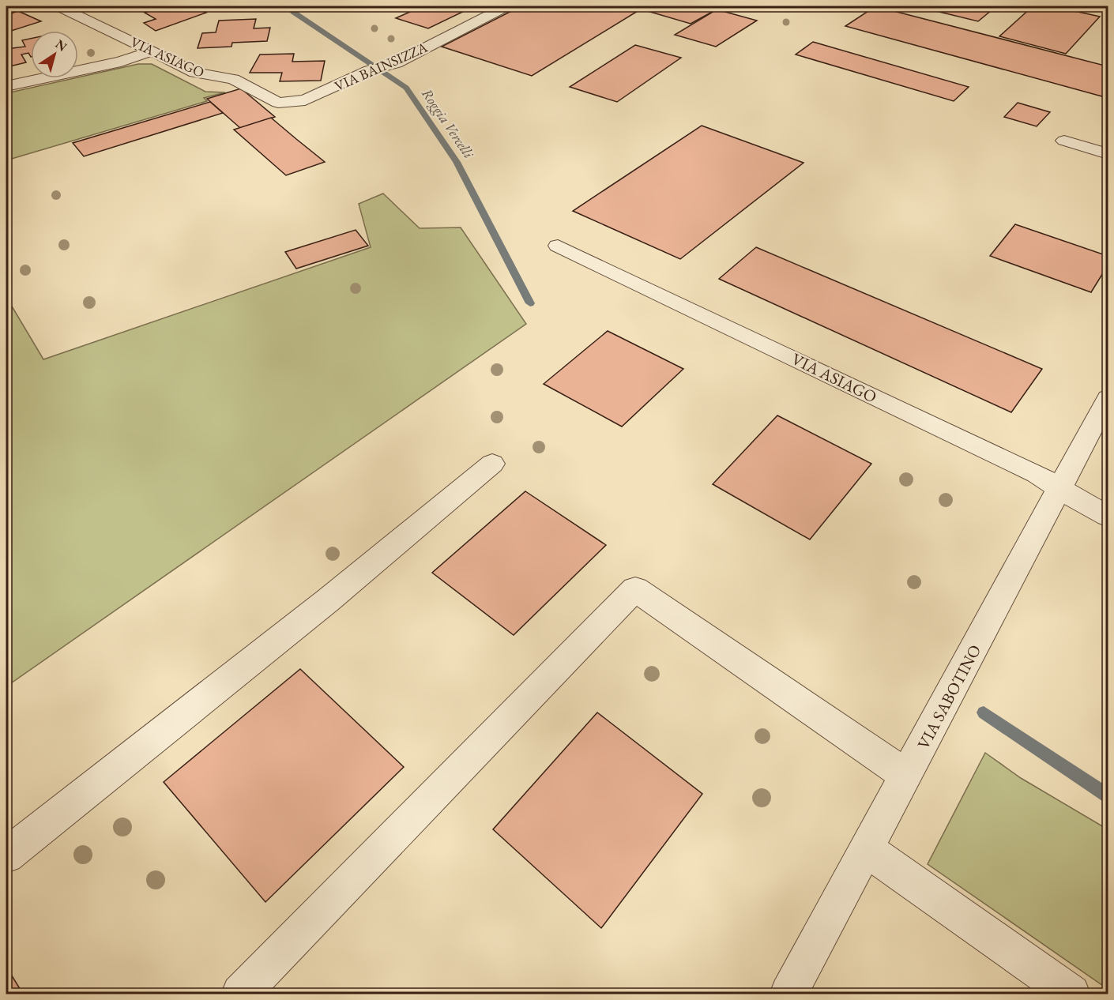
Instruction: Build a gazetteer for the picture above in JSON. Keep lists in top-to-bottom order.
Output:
{
  "streets": {
    "street": ["VIA ASIAGO", "VIA BAINSIZZA", "VIA SABOTINO"]
  },
  "crossings": [
    ["VIA ASIAGO", "VIA BAINSIZZA"],
    ["VIA ASIAGO", "VIA SABOTINO"]
  ],
  "water": ["Roggia Vercelli"],
  "north": "top right"
}
